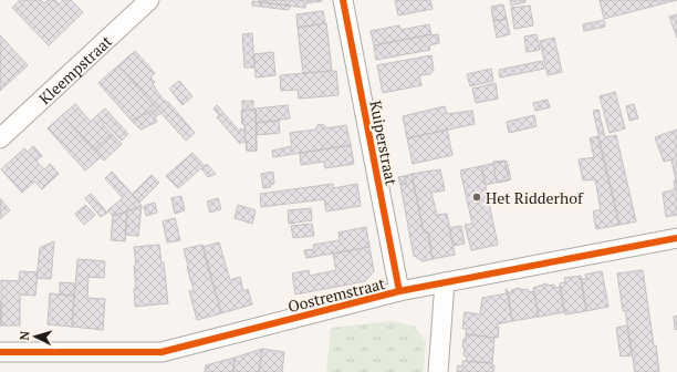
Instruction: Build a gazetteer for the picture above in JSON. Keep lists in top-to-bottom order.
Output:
{
  "streets": {
    "street": ["Kleempstraat", "Kuiperstraat", "Oostremstraat"]
  },
  "crossings": [
    ["Kuiperstraat", "Oostremstraat"]
  ],
  "places": ["Het Ridderhof"],
  "north": "left"
}
